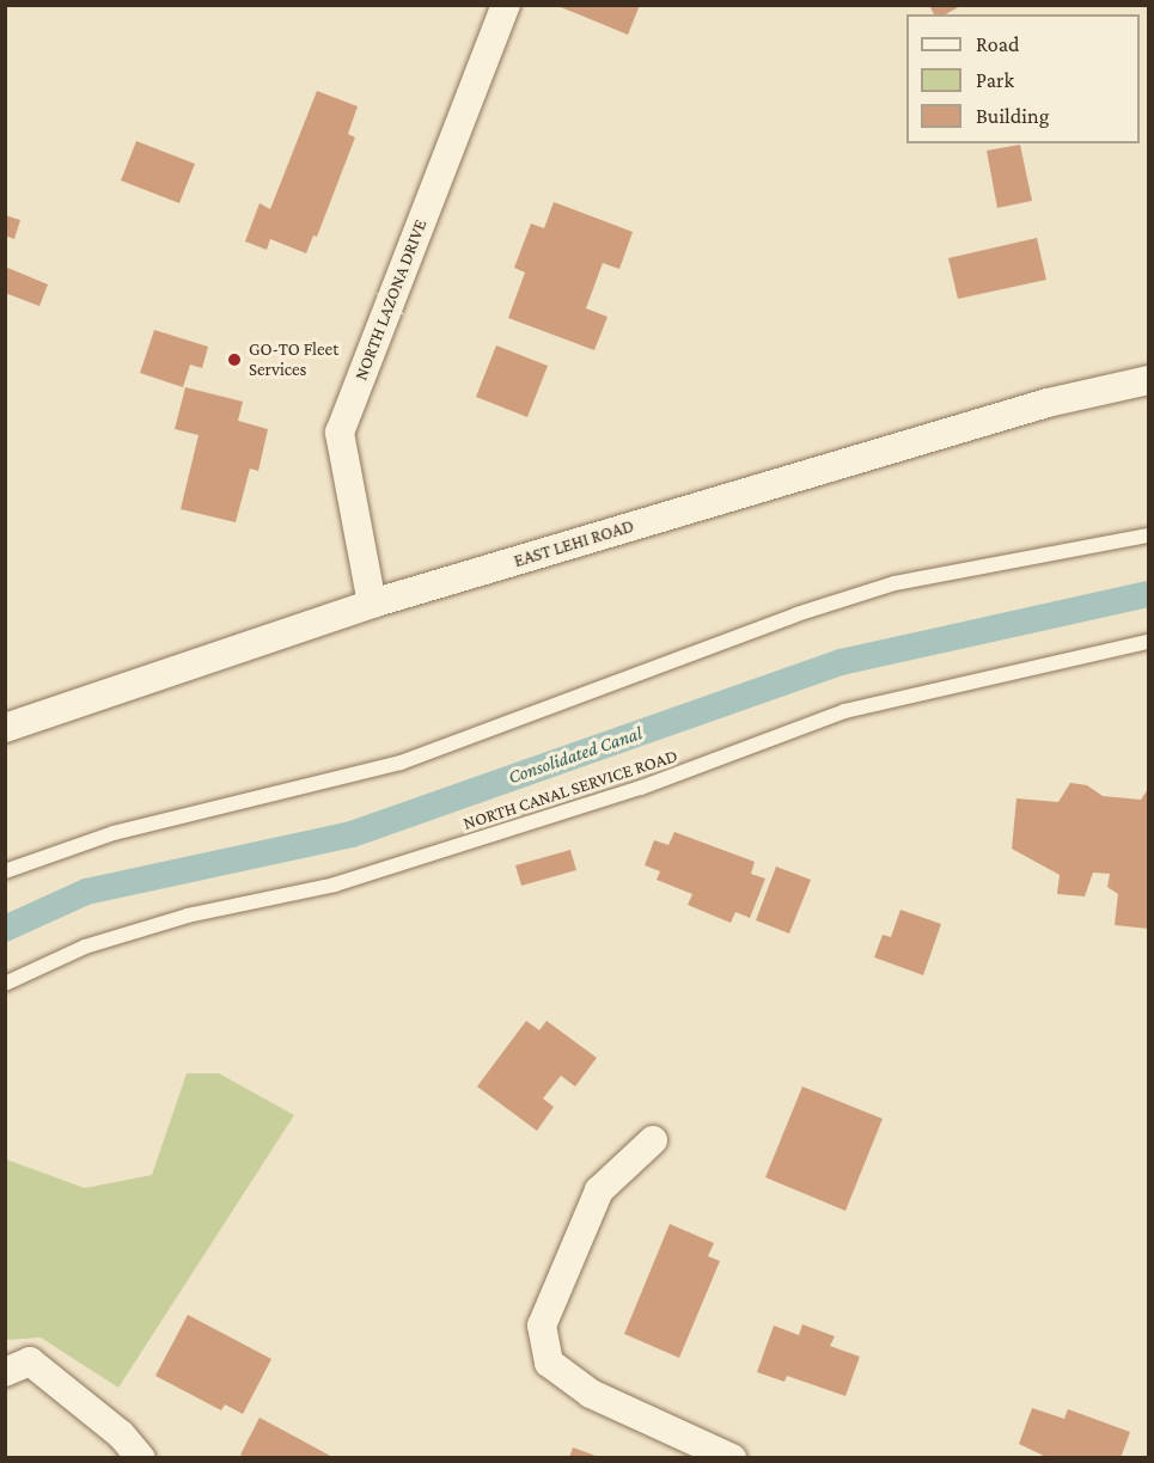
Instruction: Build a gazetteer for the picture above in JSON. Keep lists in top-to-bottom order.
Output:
{
  "streets": {
    "street": ["NORTH LAZONA DRIVE", "EAST LEHI ROAD"],
    "lane": ["NORTH CANAL SERVICE ROAD"]
  },
  "crossings": [
    ["NORTH LAZONA DRIVE", "EAST LEHI ROAD"]
  ],
  "water": ["Consolidated Canal"],
  "places": ["GO-TO Fleet Services"],
  "legend": ["Road", "Park", "Building"]
}
